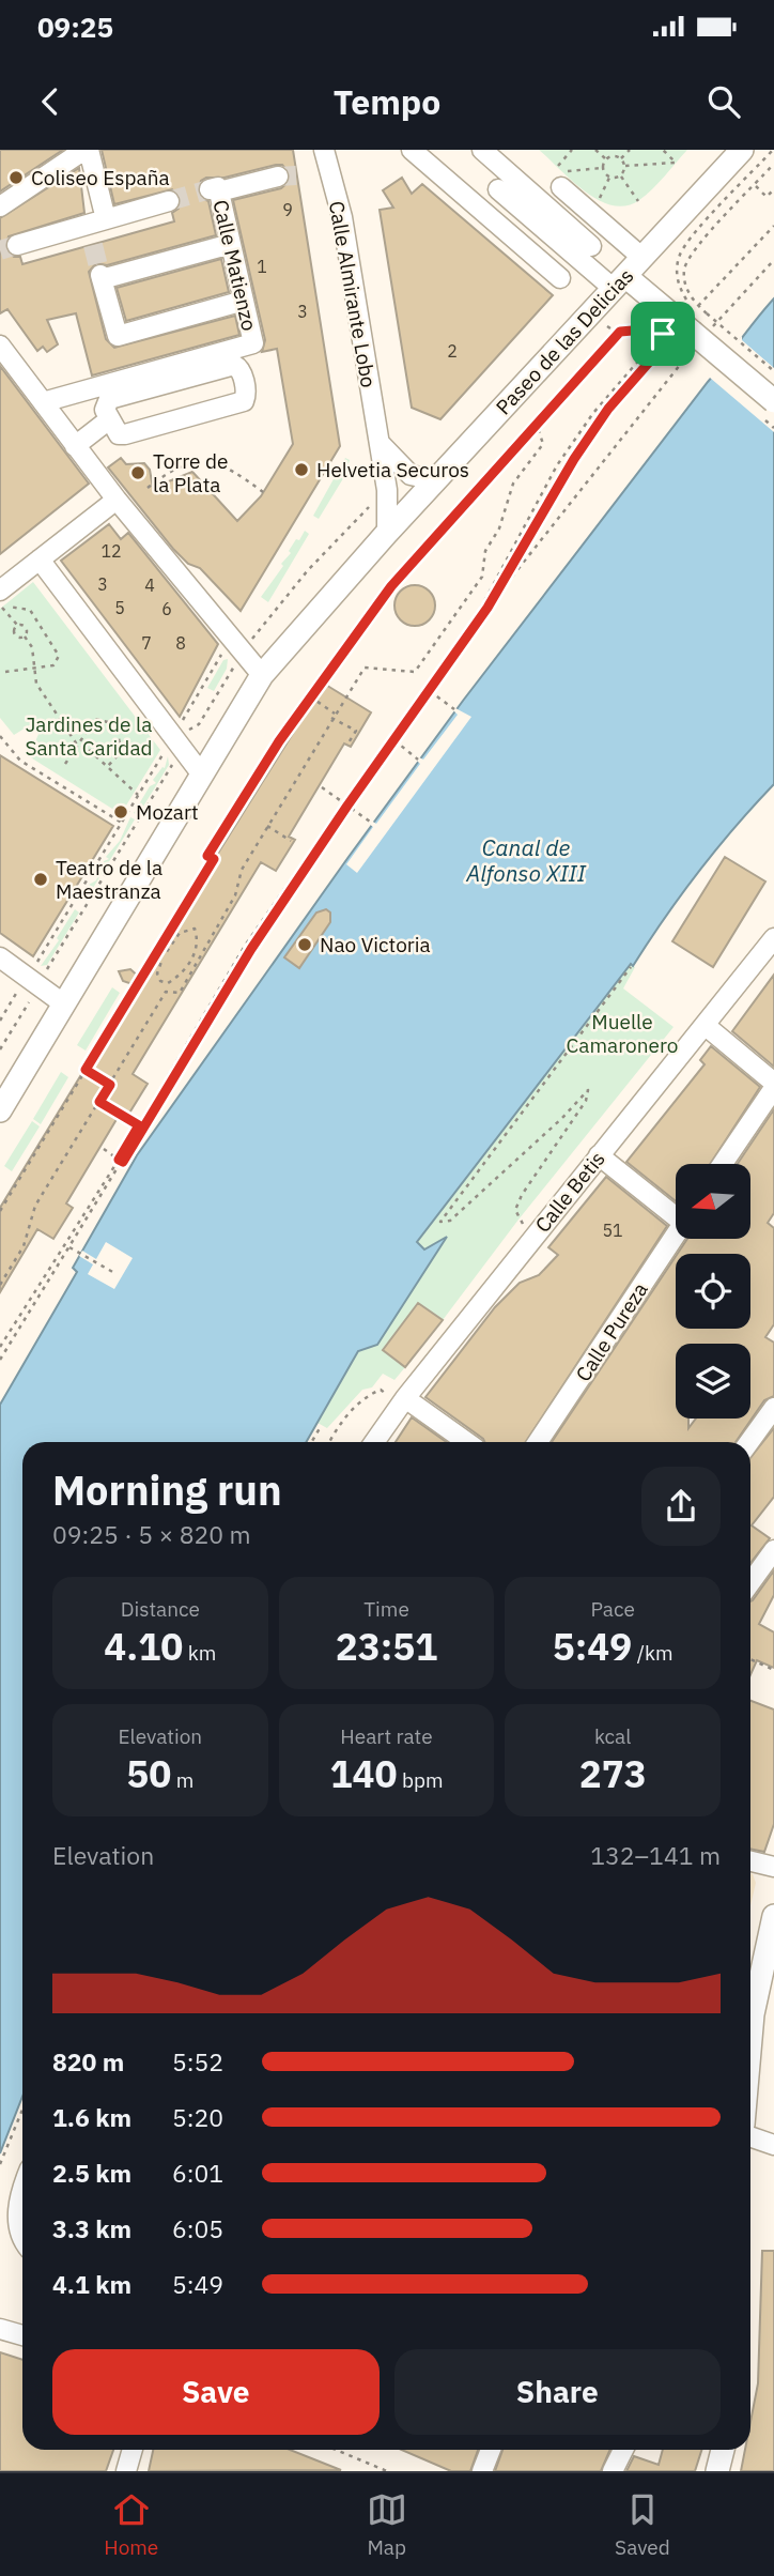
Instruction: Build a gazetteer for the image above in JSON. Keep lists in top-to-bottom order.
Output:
{
  "streets": {
    "main road": ["Paseo de las Delicias"],
    "street": [
      "Calle Matienzo",
      "Calle Almirante Lobo",
      "Calle Betis",
      "Calle Pureza"
    ]
  },
  "crossings": [
    ["Calle Almirante Lobo", "Paseo de las Delicias"]
  ],
  "water": ["Canal de Alfonso XIII"],
  "parks": ["Jardines de la Santa Caridad", "Muelle Camaronero"],
  "places": [
    "Coliseo España",
    "Helvetia Securos",
    "Torre de la Plata",
    "Mozart",
    "Teatro de la Maestranza",
    "Nao Victoria"
  ],
  "house_numbers": [
    "9",
    "1",
    "3",
    "2",
    "12",
    "3",
    "4",
    "5",
    "6",
    "7",
    "8",
    "51"
  ],
  "north": "left",
  "page": {
    "status": "09:25",
    "header": "Tempo",
    "heading": ["Morning run", "09:25 · 5 × 820 m"],
    "stats": [
      ["Distance", "4.10 km"],
      ["Time", "23:51"],
      ["Pace", "5:49 /km"],
      ["Elevation", "50 m"],
      ["Heart rate", "140 bpm"],
      ["kcal", "273"]
    ],
    "chart": ["Elevation", "132–141 m"],
    "list": [
      {
        "name": "820 m",
        "note": "5:52"
      },
      {
        "name": "1.6 km",
        "note": "5:20"
      },
      {
        "name": "2.5 km",
        "note": "6:01"
      },
      {
        "name": "3.3 km",
        "note": "6:05"
      },
      {
        "name": "4.1 km",
        "note": "5:49"
      }
    ],
    "buttons": ["Save", "Share"],
    "tabs": ["Home", "Map", "Saved"]
  }
}
